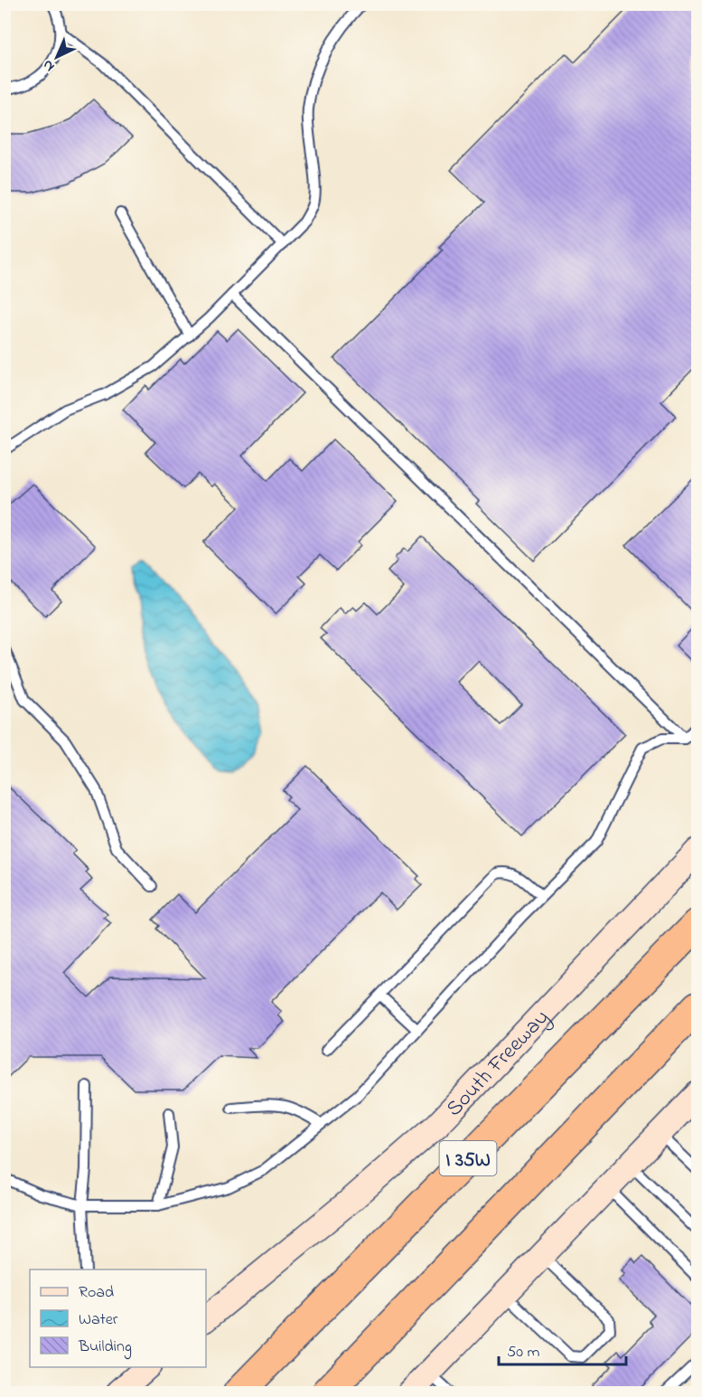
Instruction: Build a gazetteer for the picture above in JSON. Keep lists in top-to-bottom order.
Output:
{
  "streets": {
    "highway": ["South Freeway", "I 35W"]
  },
  "legend": ["Road", "Water", "Building"],
  "scale_bar": "50 m",
  "north": "bottom left"
}
